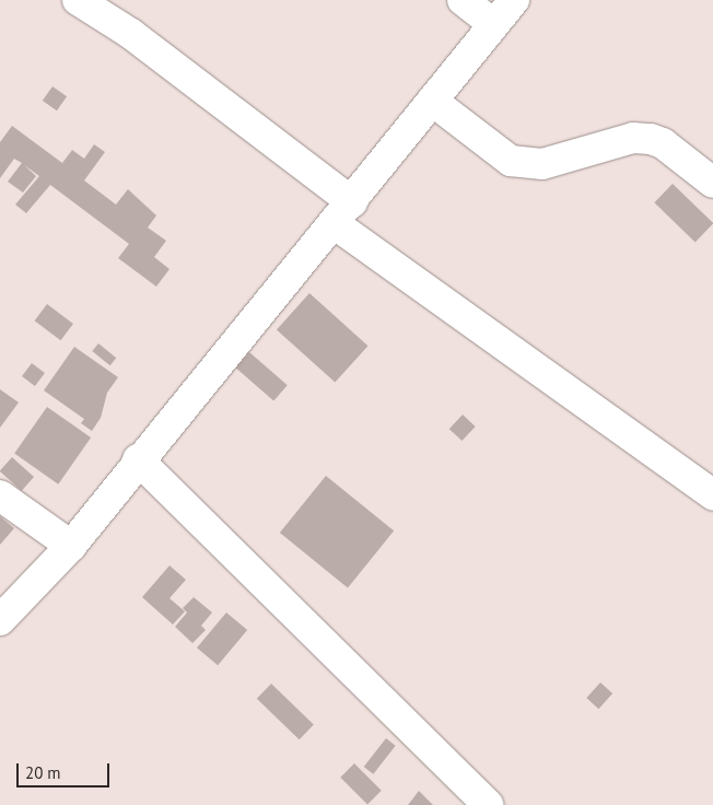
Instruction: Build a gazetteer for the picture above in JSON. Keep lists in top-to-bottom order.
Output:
{
  "scale_bar": "20 m"
}
